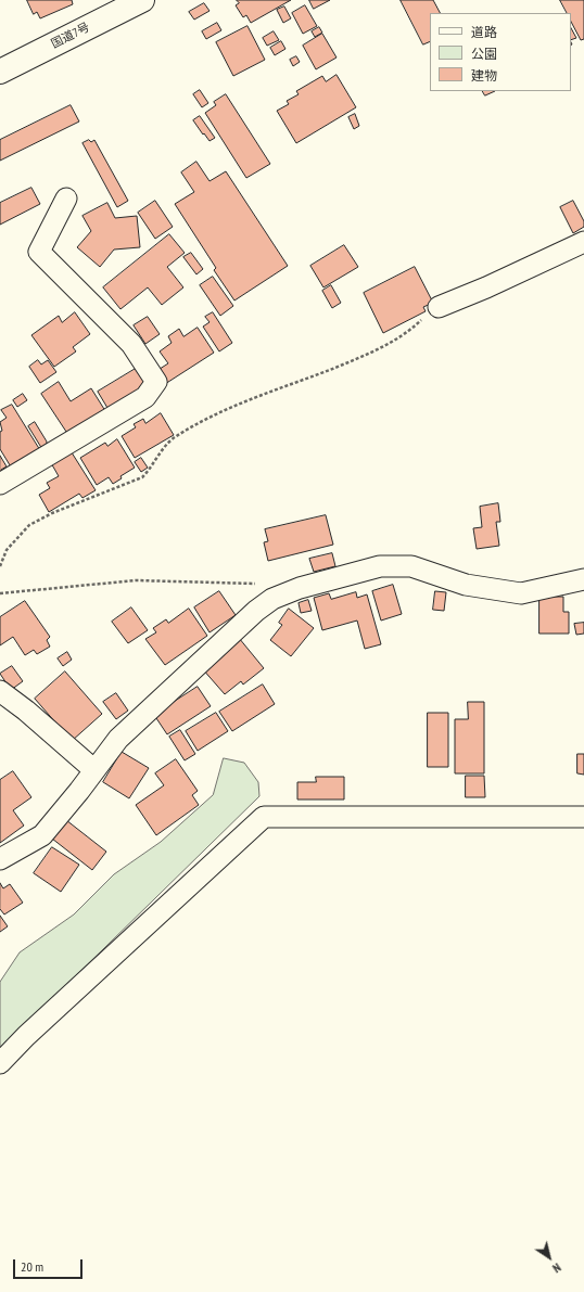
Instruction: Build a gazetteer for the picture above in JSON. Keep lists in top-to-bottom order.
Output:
{
  "streets": {
    "highway": ["国道7号"]
  },
  "legend": ["道路", "公園", "建物"],
  "scale_bar": "20 m",
  "north": "bottom right"
}
